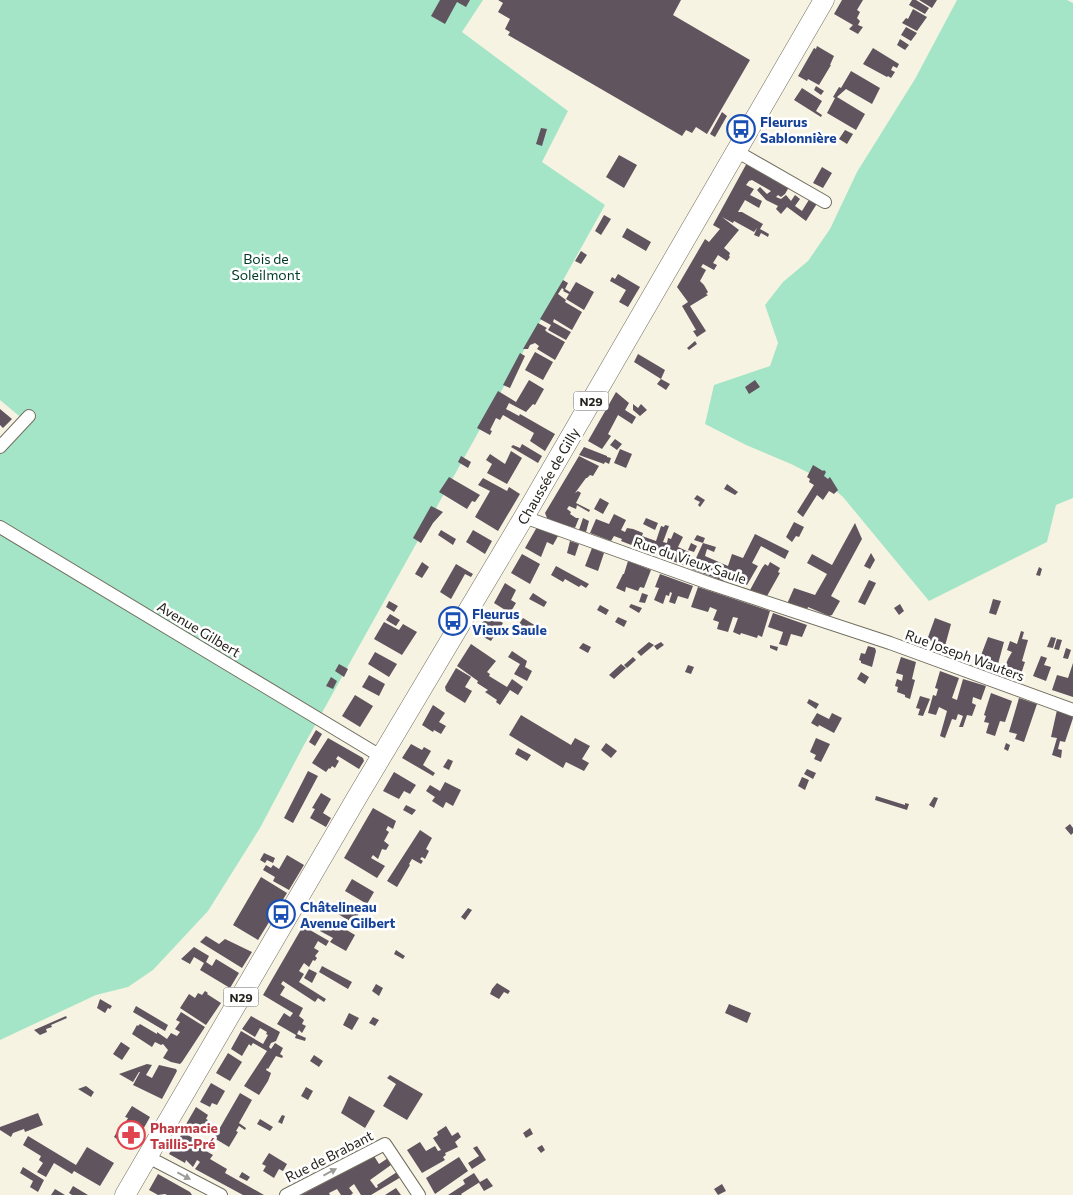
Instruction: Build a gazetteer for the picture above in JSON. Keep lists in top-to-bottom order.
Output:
{
  "streets": {
    "main road": ["N29", "Chaussée de Gilly"],
    "street": [
      "Rue du Vieux Saule",
      "Avenue Gilbert",
      "Rue Joseph Wauters",
      "Rue de Brabant"
    ]
  },
  "crossings": [
    ["N29", "Chaussée de Gilly"],
    ["Chaussée de Gilly", "Rue du Vieux Saule"],
    ["Chaussée de Gilly", "Avenue Gilbert"],
    ["Rue du Vieux Saule", "Rue Joseph Wauters"]
  ],
  "parks": ["Bois de Soleilmont"],
  "places": {
    "bus stop": ["Fleurus Sablonnière", "Fleurus Vieux Saule", "Châtelineau Avenue Gilbert"],
    "pharmacy": ["Pharmacie Taillis-Pré"]
  }
}
